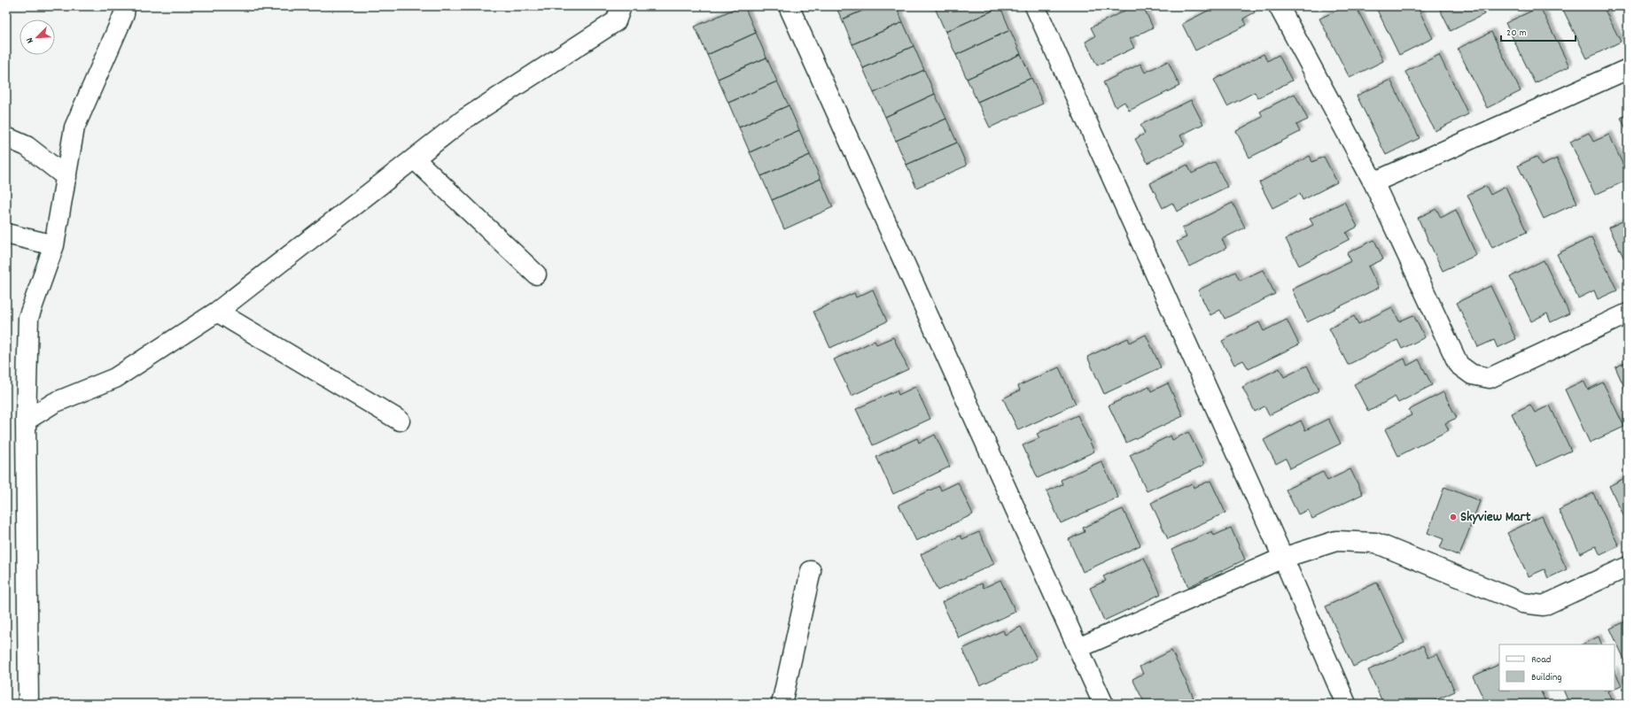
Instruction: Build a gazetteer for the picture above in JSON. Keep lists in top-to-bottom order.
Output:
{
  "places": ["Skyview Mart"],
  "legend": ["Road", "Building"],
  "scale_bar": "20 m",
  "north": "bottom left"
}
